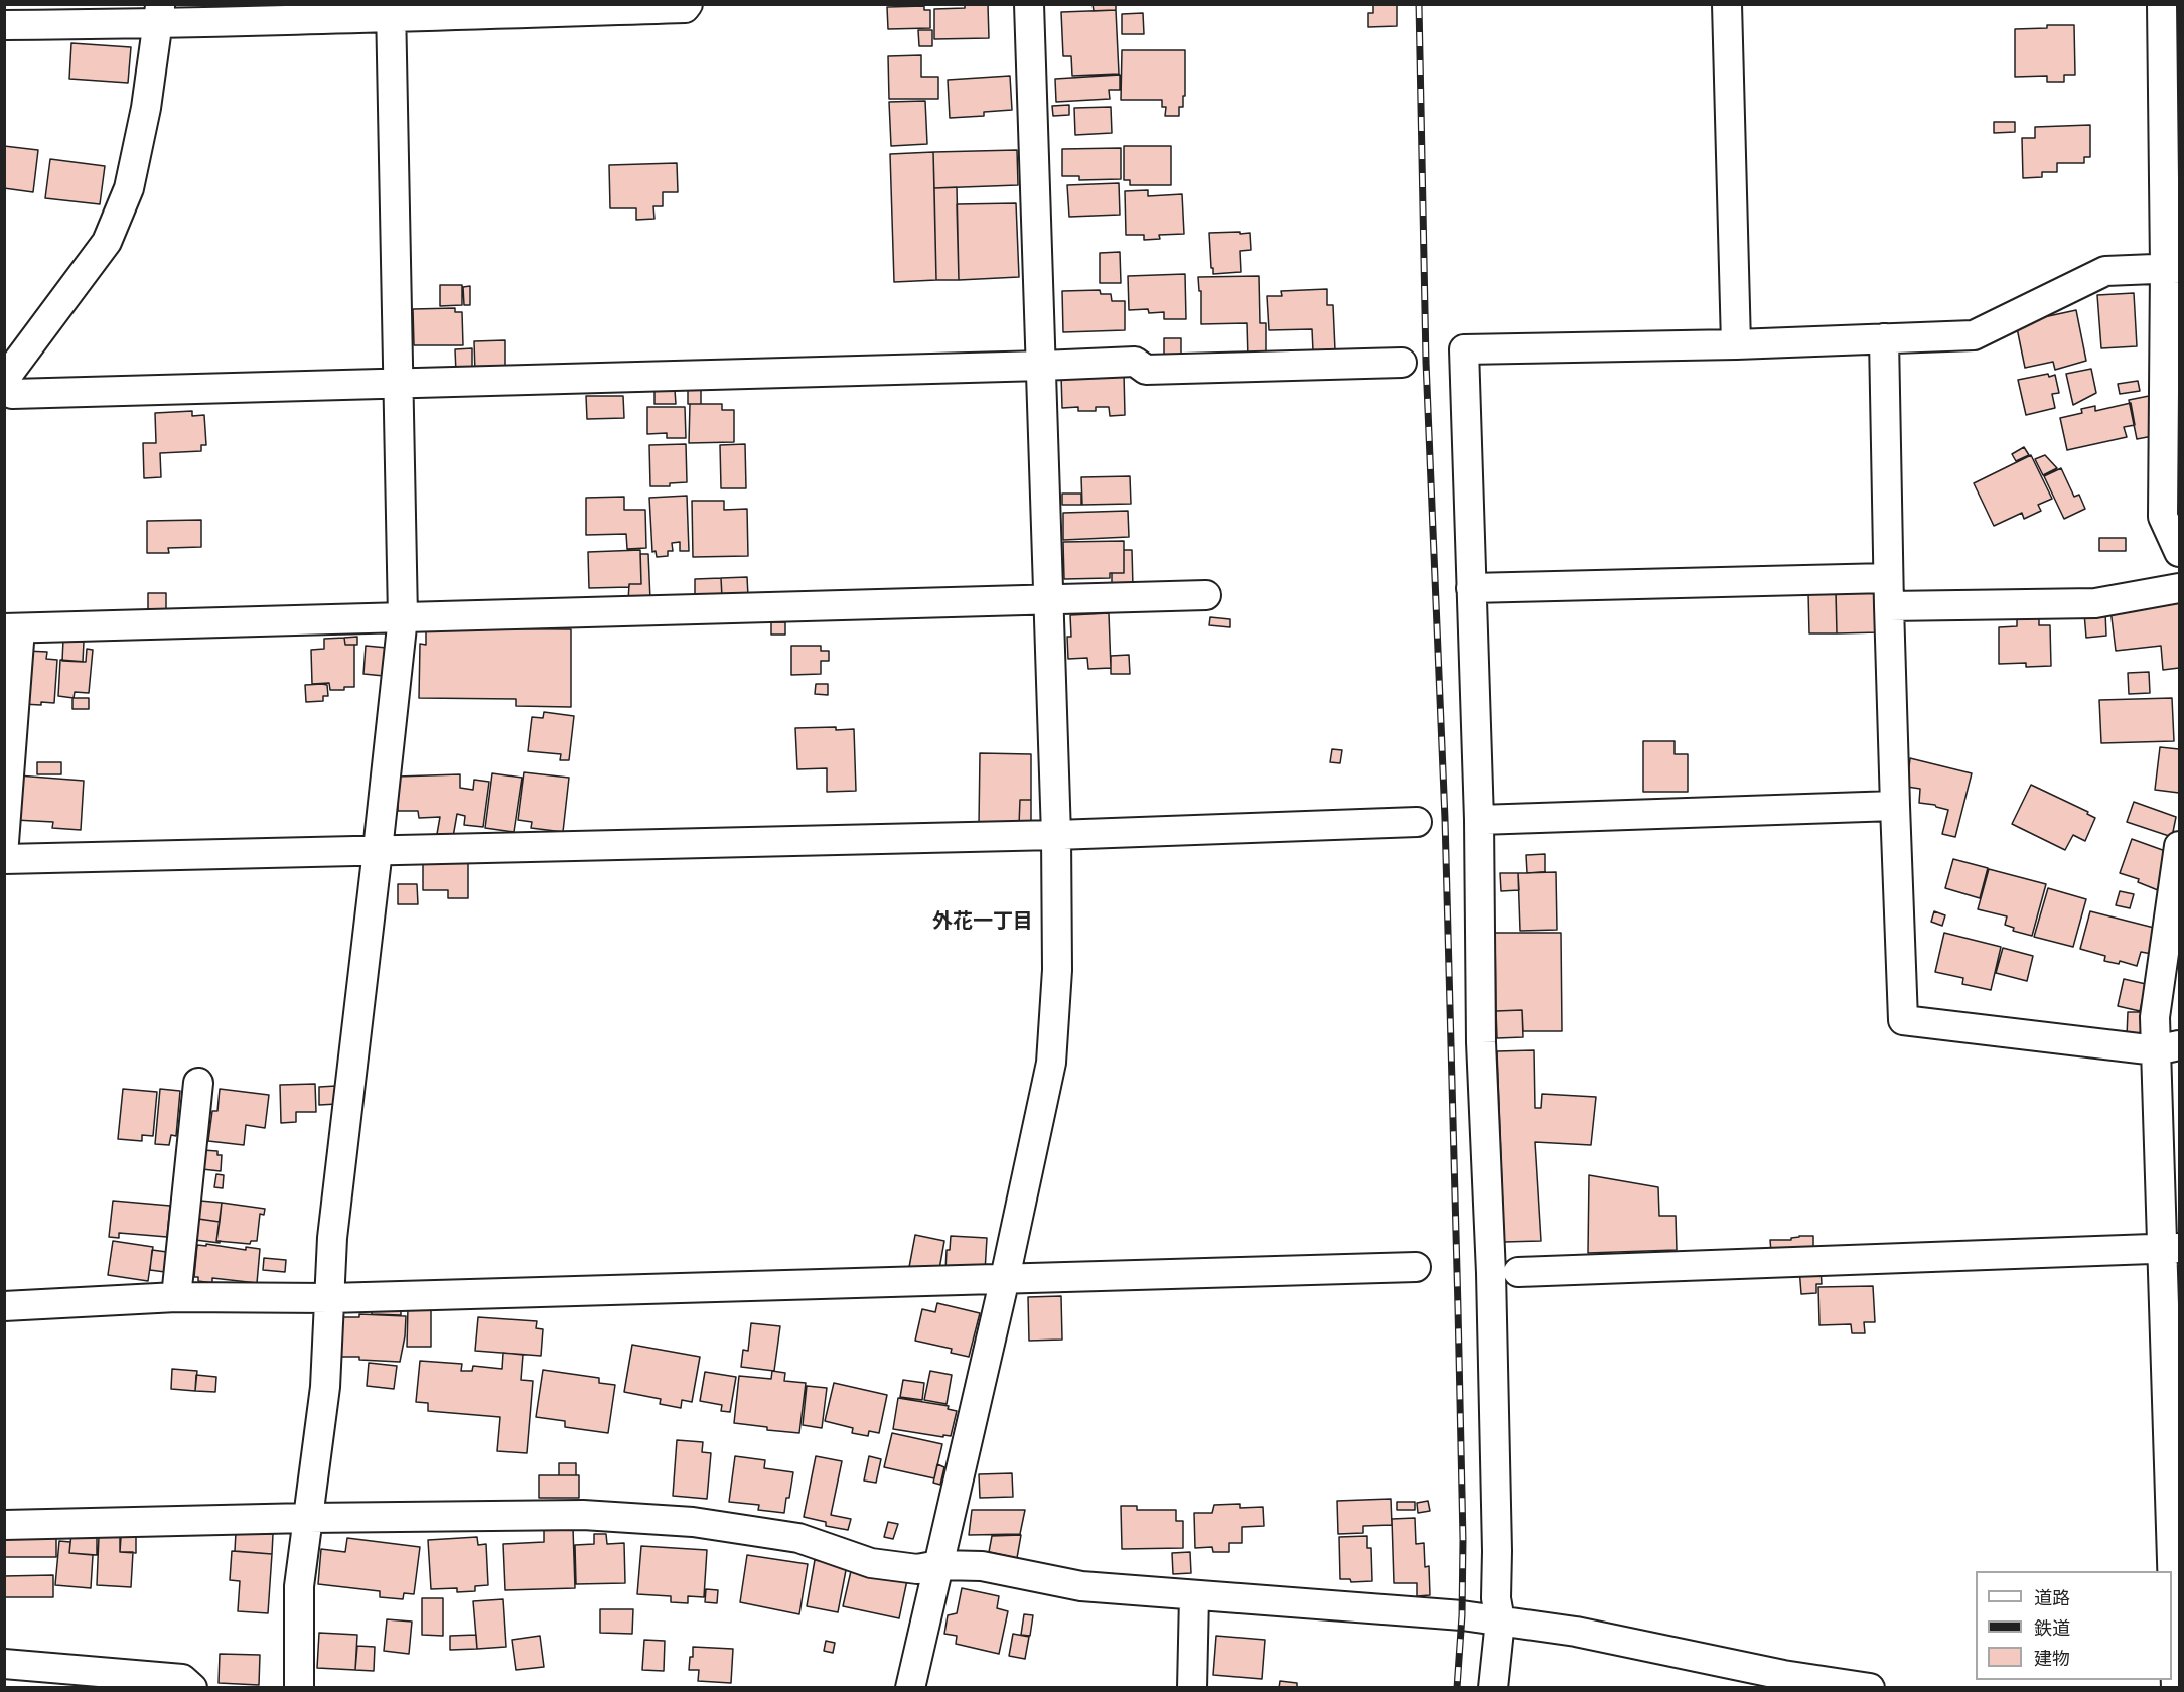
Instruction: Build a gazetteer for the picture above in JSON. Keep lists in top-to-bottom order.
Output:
{
  "districts": ["外花一丁目"],
  "legend": ["道路", "鉄道", "建物"]
}
